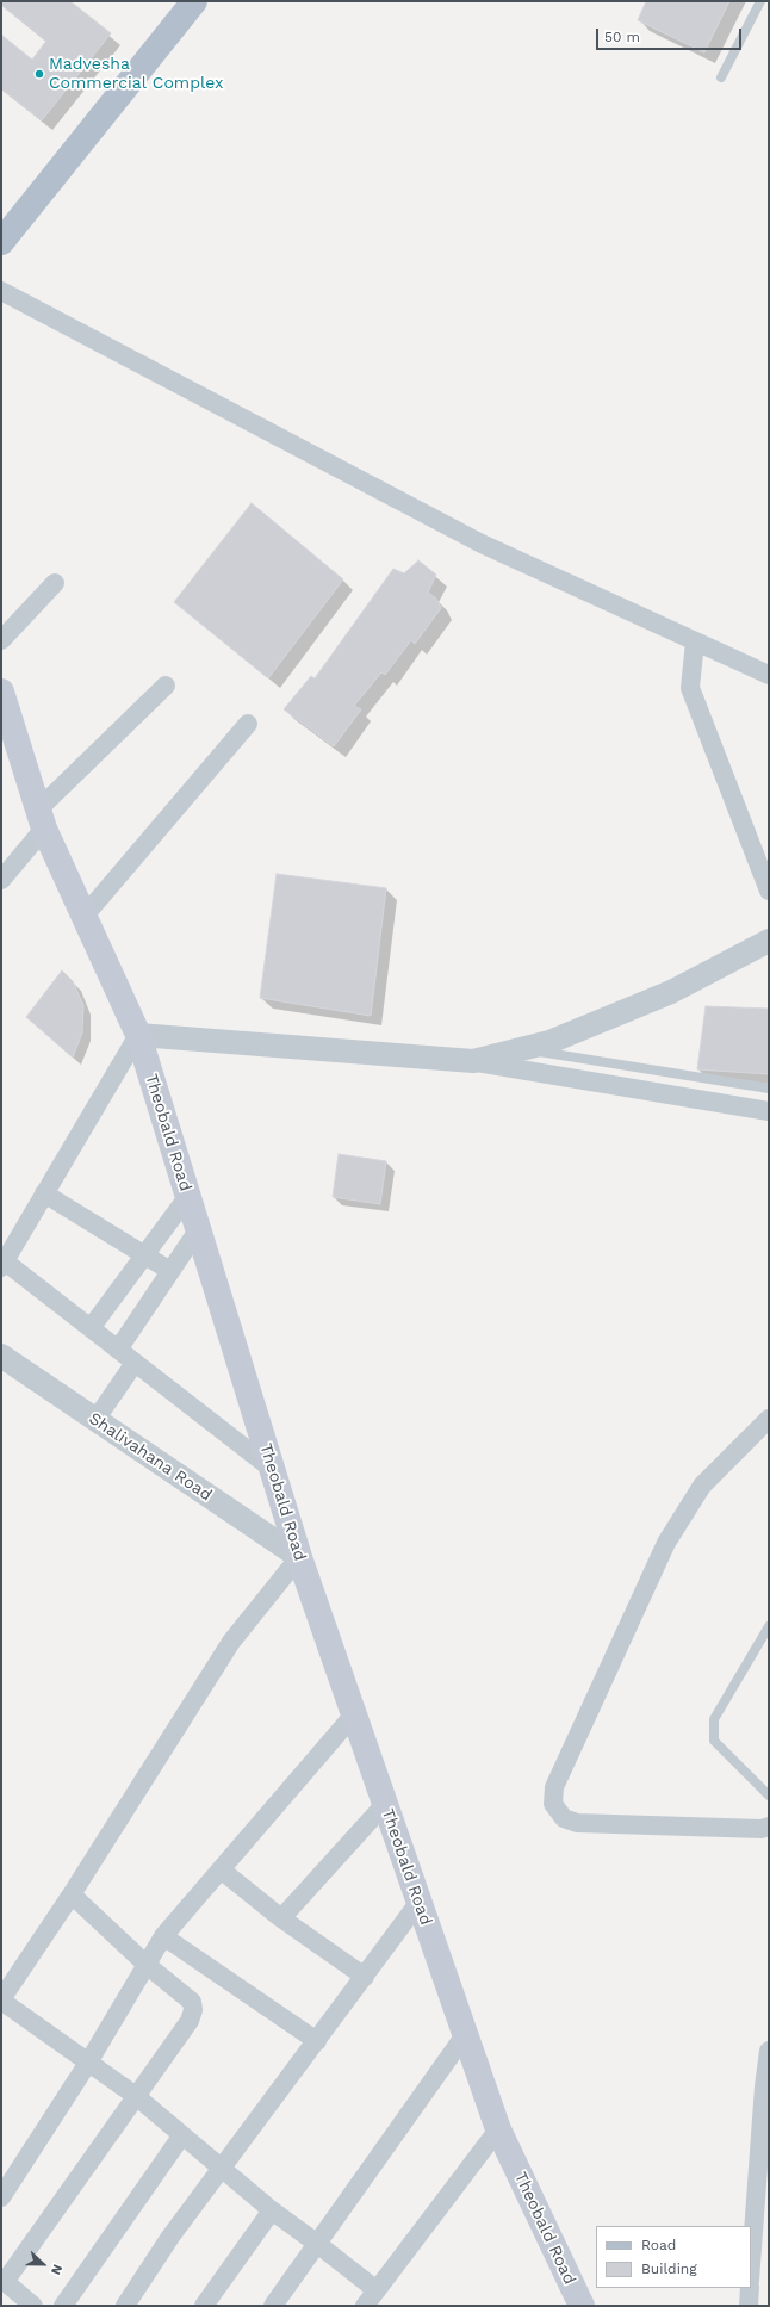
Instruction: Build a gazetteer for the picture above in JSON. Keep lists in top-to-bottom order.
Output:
{
  "streets": {
    "main road": ["Theobald Road"],
    "street": ["Shalivahana Road"]
  },
  "crossings": [
    ["Theobald Road", "Shalivahana Road"]
  ],
  "places": ["Madvesha Commercial Complex"],
  "legend": ["Road", "Building"],
  "scale_bar": "50 m",
  "north": "right"
}
